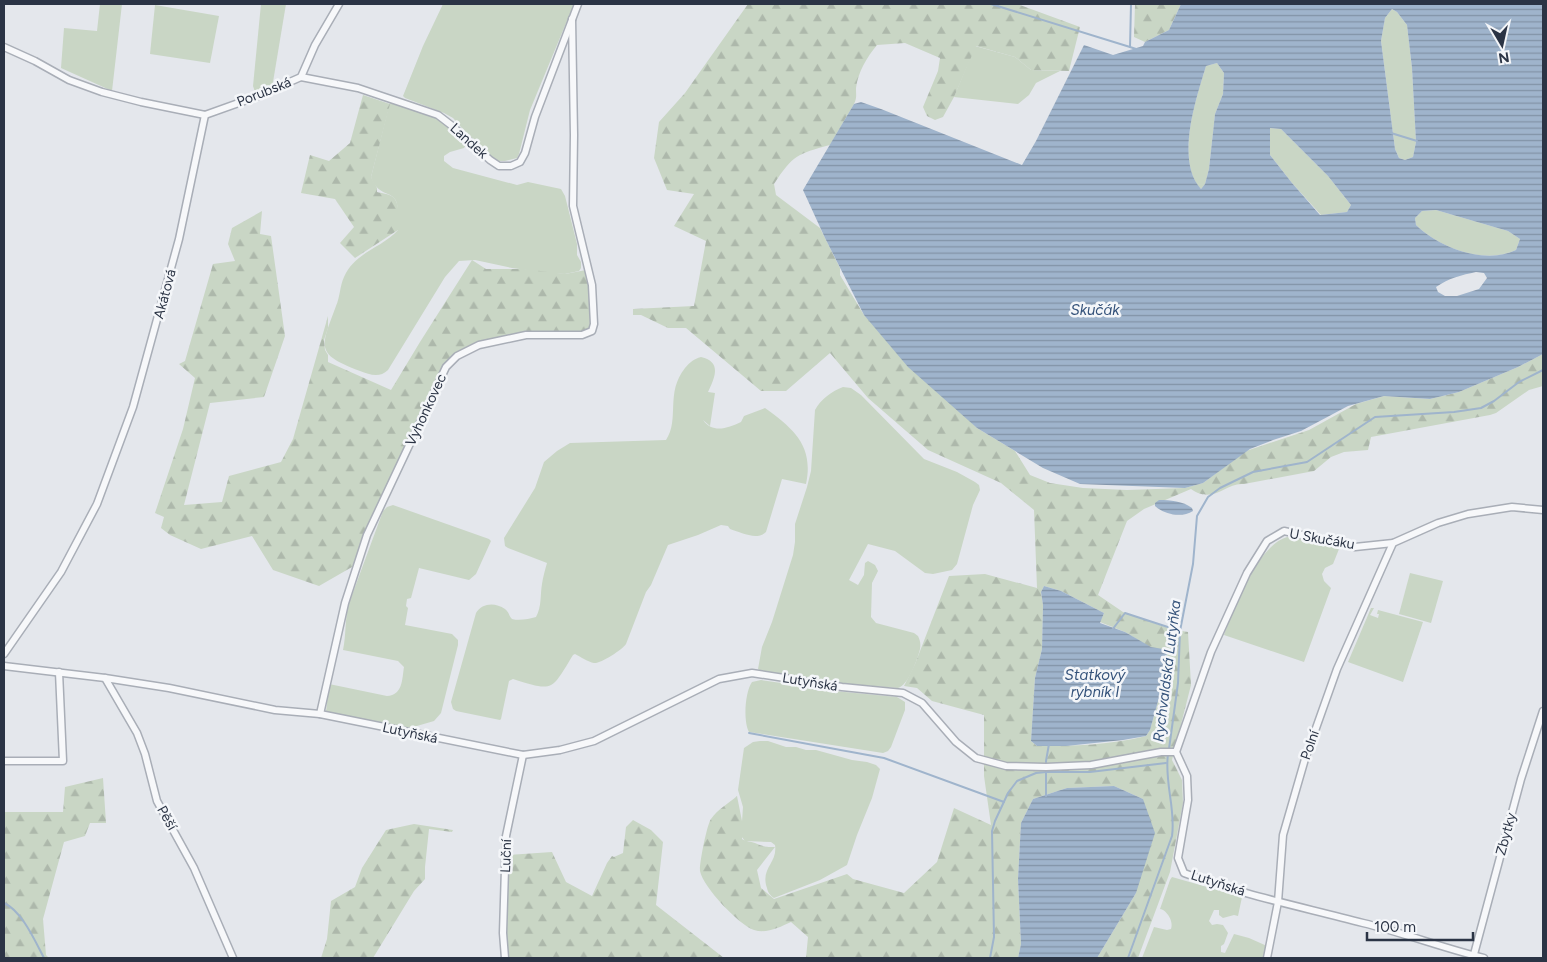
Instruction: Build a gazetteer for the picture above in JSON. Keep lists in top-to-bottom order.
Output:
{
  "streets": {
    "street": [
      "Porubská",
      "Landek",
      "Akátová",
      "Vyhonkovec",
      "U Skučáku",
      "Lutyňská",
      "Polní",
      "Pěší",
      "Zbytky",
      "Luční"
    ]
  },
  "crossings": [
    ["Porubská", "Landek"],
    ["Porubská", "Akátová"],
    ["Landek", "Vyhonkovec"],
    ["Vyhonkovec", "Lutyňská"],
    ["U Skučáku", "Lutyňská"],
    ["U Skučáku", "Polní"],
    ["Lutyňská", "Polní"],
    ["Lutyňská", "Pěší"],
    ["Lutyňská", "Zbytky"],
    ["Lutyňská", "Luční"]
  ],
  "water": ["Skučák", "Rychvaldská Lutyňka", "Statkový rybník I"],
  "scale_bar": "100 m",
  "north": "bottom"
}
